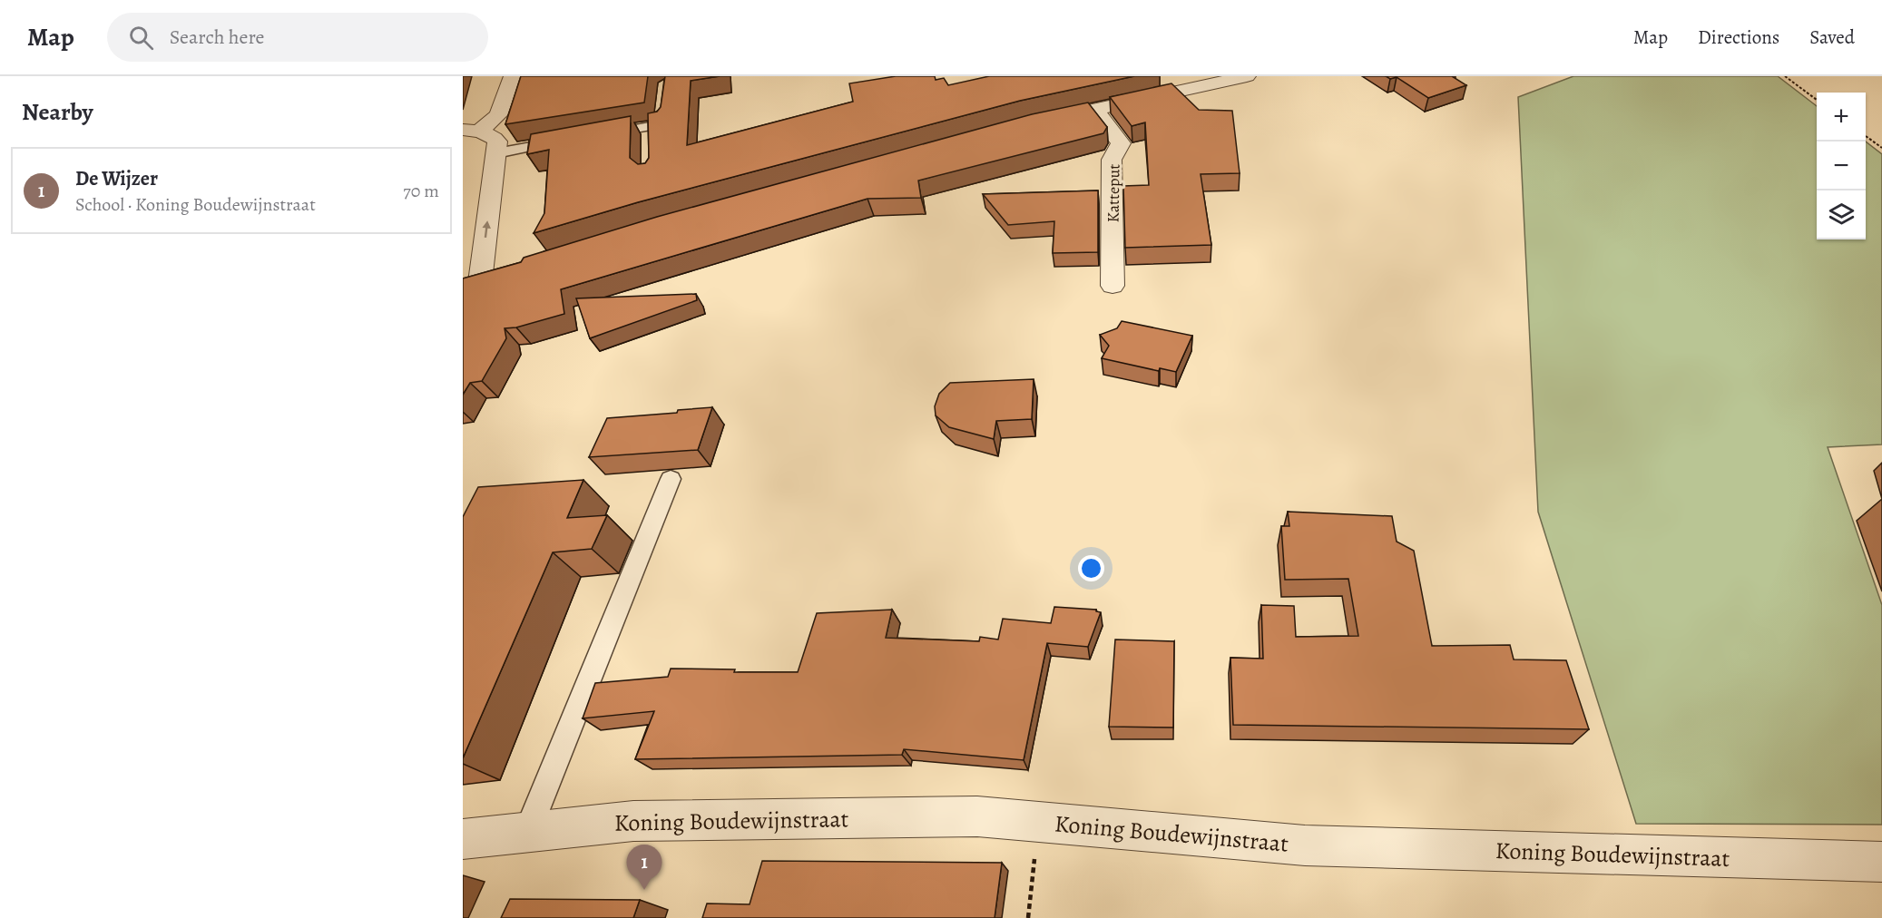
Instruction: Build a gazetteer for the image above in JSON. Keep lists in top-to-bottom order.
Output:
{
  "streets": {
    "street": ["Katteput", "Koning Boudewijnstraat"]
  },
  "page": {
    "header": "Map",
    "search": "Search here",
    "nav": ["Map", "Directions", "Saved"],
    "heading": "Nearby",
    "map_buttons": ["+", "−"],
    "list": [
      {
        "mark": "1",
        "name": "De Wijzer",
        "note": "School · Koning Boudewijnstraat",
        "value": "70 m"
      }
    ],
    "pins": "1"
  }
}
